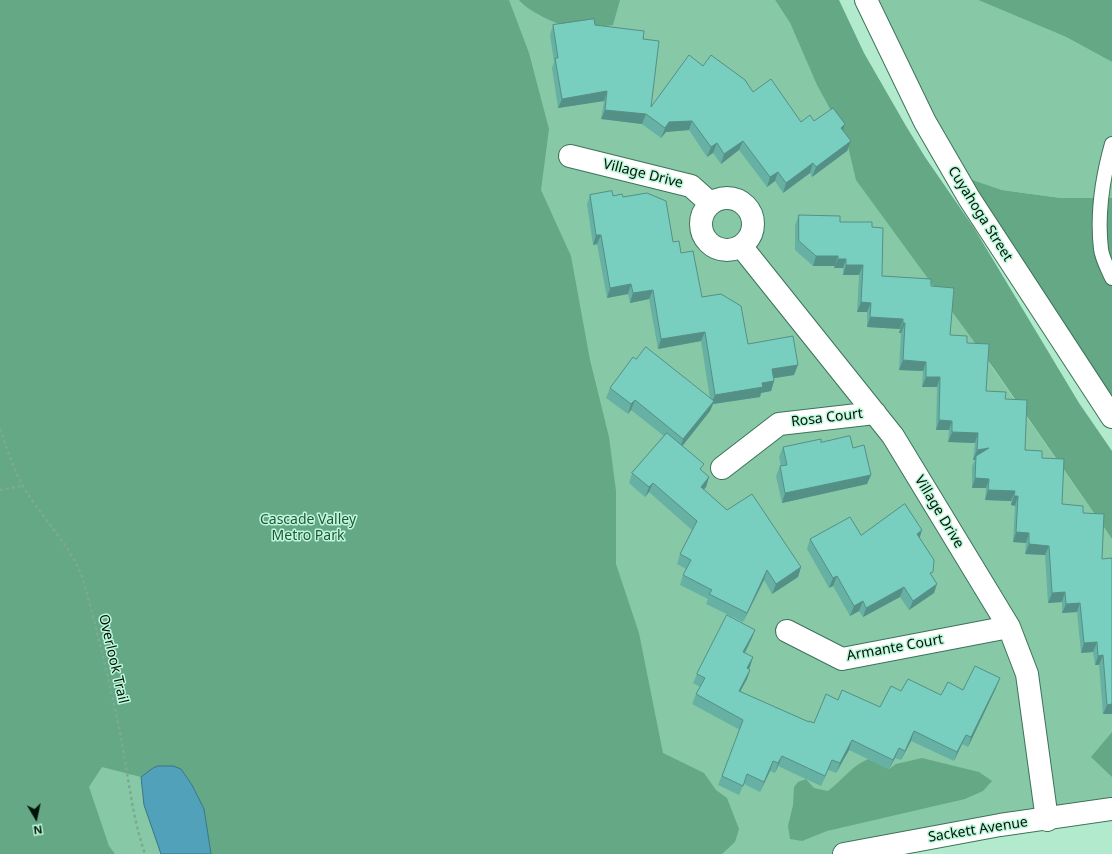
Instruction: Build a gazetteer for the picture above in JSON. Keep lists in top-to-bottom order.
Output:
{
  "streets": {
    "street": [
      "Village Drive",
      "Cuyahoga Street",
      "Rosa Court",
      "Armante Court",
      "Sackett Avenue"
    ],
    "path": ["Overlook Trail"]
  },
  "crossings": [
    ["Village Drive", "Rosa Court"],
    ["Village Drive", "Armante Court"],
    ["Village Drive", "Sackett Avenue"]
  ],
  "parks": ["Cascade Valley Metro Park"],
  "north": "bottom"
}
